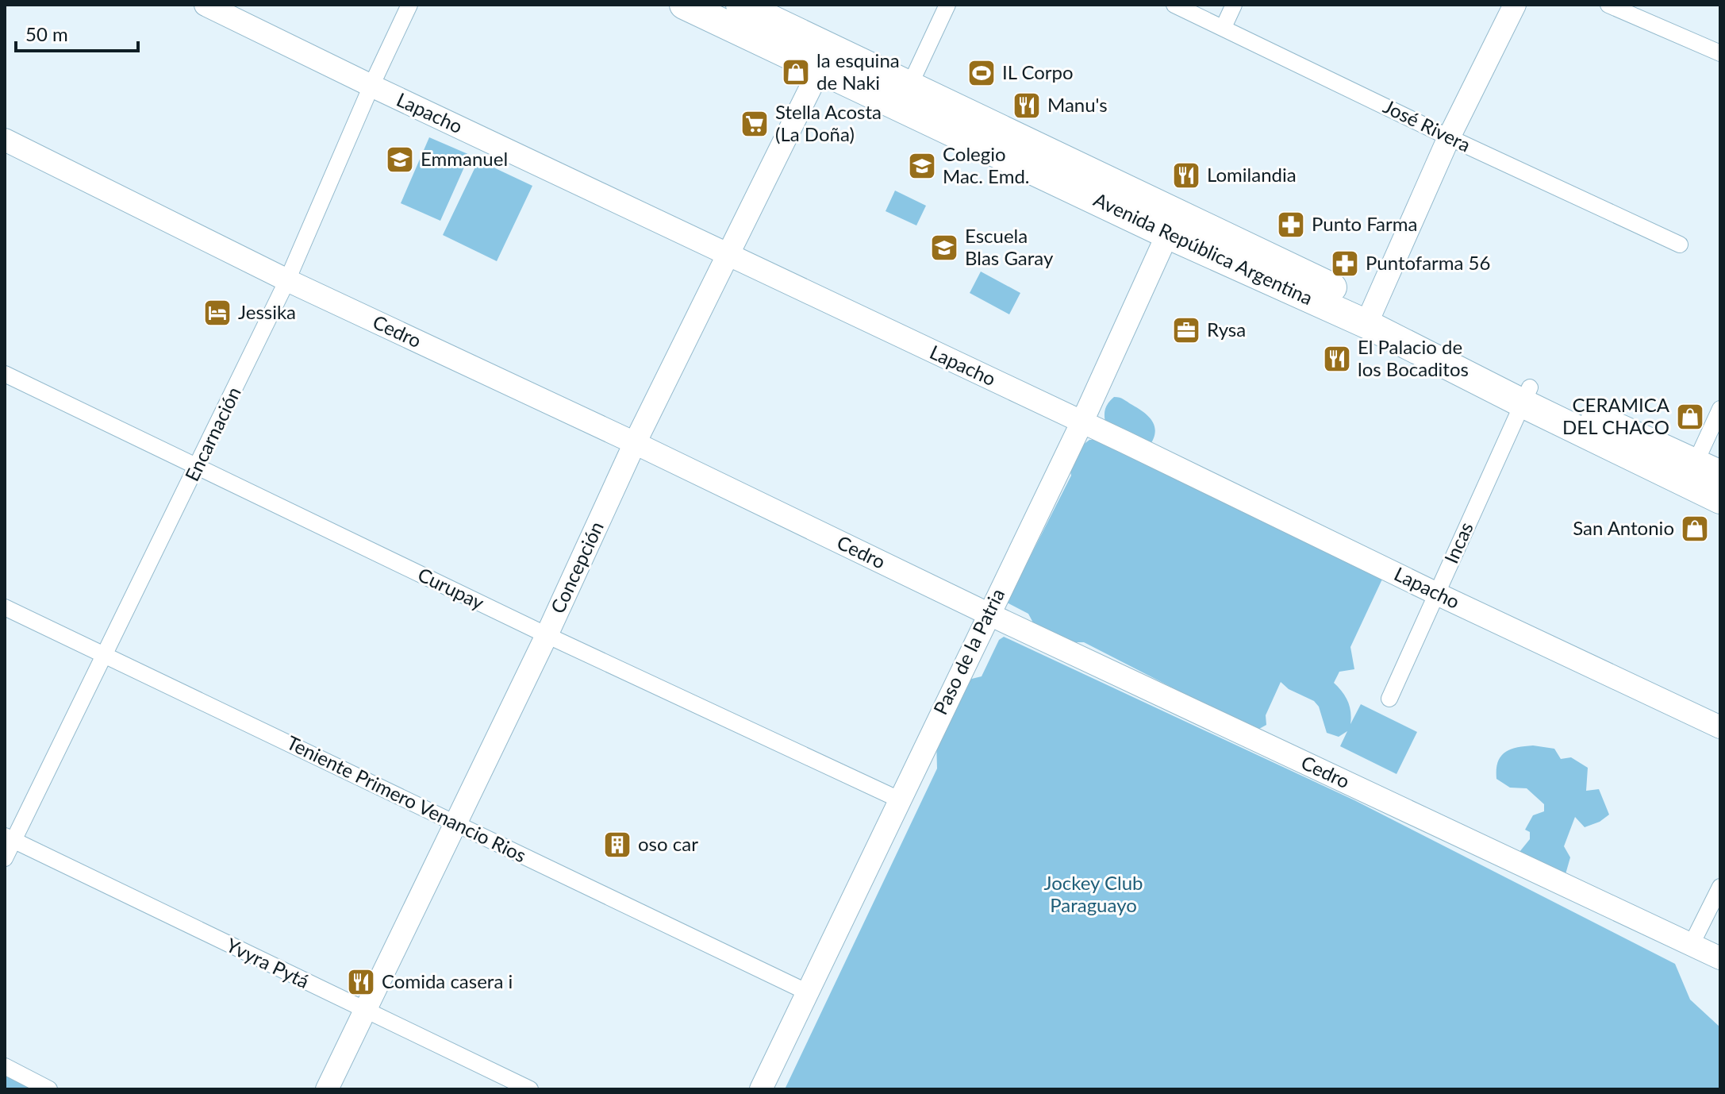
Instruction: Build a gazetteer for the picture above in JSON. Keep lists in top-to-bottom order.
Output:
{
  "streets": {
    "highway": ["Avenida República Argentina"],
    "street": [
      "Lapacho",
      "José Rivera",
      "Cedro",
      "Encarnación",
      "Incas",
      "Concepción",
      "Curupay",
      "Paso de la Patria",
      "Teniente Primero Venancio Rios",
      "Yvyra Pytá"
    ]
  },
  "crossings": [
    ["Lapacho", "Encarnación"],
    ["Lapacho", "Incas"],
    ["Lapacho", "Concepción"],
    ["Lapacho", "Paso de la Patria"],
    ["Avenida República Argentina", "Incas"],
    ["Avenida República Argentina", "Concepción"],
    ["Avenida República Argentina", "Paso de la Patria"],
    ["Cedro", "Encarnación"],
    ["Cedro", "Concepción"],
    ["Cedro", "Paso de la Patria"],
    ["Encarnación", "Curupay"],
    ["Encarnación", "Teniente Primero Venancio Rios"],
    ["Encarnación", "Yvyra Pytá"],
    ["Concepción", "Curupay"],
    ["Concepción", "Teniente Primero Venancio Rios"],
    ["Concepción", "Yvyra Pytá"],
    ["Curupay", "Paso de la Patria"],
    ["Paso de la Patria", "Teniente Primero Venancio Rios"]
  ],
  "parks": ["Jockey Club Paraguayo"],
  "places": {
    "shop": ["la esquina de Naki", "CERAMICA DEL CHACO", "San Antonio"],
    "sports": ["IL Corpo"],
    "restaurant": [
      "Manu's",
      "Lomilandia",
      "El Palacio de los Bocaditos",
      "Comida casera i"
    ],
    "supermarket": ["Stella Acosta (La Doña)"],
    "school or university": ["Emmanuel", "Colegio Mac. Emd.", "Escuela Blas Garay"],
    "pharmacy": ["Punto Farma", "Puntofarma 56"],
    "hotel": ["Jessika"],
    "office": ["Rysa"],
    "building": ["oso car"]
  },
  "scale_bar": "50 m"
}
